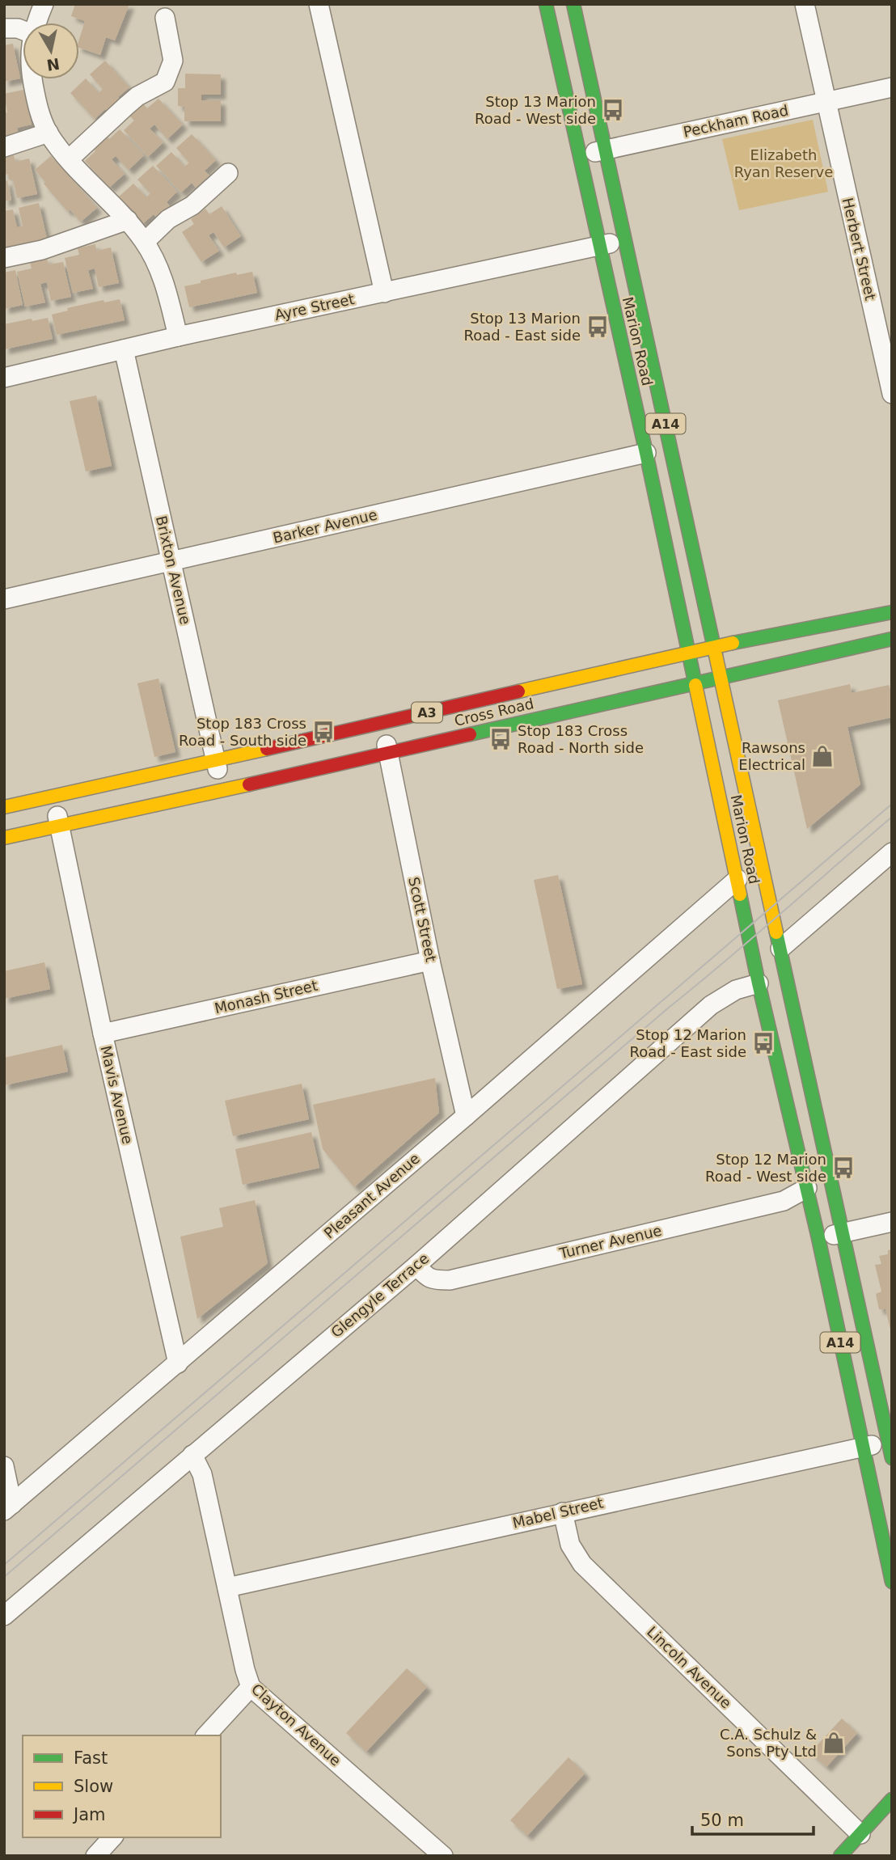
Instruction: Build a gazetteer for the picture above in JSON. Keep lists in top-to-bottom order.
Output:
{
  "streets": {
    "main road": [
      "Marion Road",
      "A14",
      "A3",
      "Cross Road"
    ],
    "street": [
      "Peckham Road",
      "Herbert Street",
      "Ayre Street",
      "Barker Avenue",
      "Brixton Avenue",
      "Scott Street",
      "Monash Street",
      "Mavis Avenue",
      "Pleasant Avenue",
      "Turner Avenue",
      "Glengyle Terrace",
      "Mabel Street",
      "Lincoln Avenue",
      "Clayton Avenue"
    ]
  },
  "crossings": [
    ["Peckham Road", "Herbert Street"],
    ["Peckham Road", "Marion Road"],
    ["Ayre Street", "Marion Road"],
    ["Ayre Street", "Brixton Avenue"],
    ["Marion Road", "Barker Avenue"],
    ["Marion Road", "Cross Road"],
    ["Marion Road", "Pleasant Avenue"],
    ["Marion Road", "Turner Avenue"],
    ["Marion Road", "Glengyle Terrace"],
    ["Marion Road", "Mabel Street"],
    ["Barker Avenue", "Brixton Avenue"],
    ["Brixton Avenue", "Cross Road"],
    ["Cross Road", "Scott Street"],
    ["Cross Road", "Mavis Avenue"],
    ["Scott Street", "Monash Street"],
    ["Scott Street", "Pleasant Avenue"],
    ["Monash Street", "Mavis Avenue"],
    ["Mavis Avenue", "Pleasant Avenue"],
    ["Turner Avenue", "Glengyle Terrace"],
    ["Glengyle Terrace", "Clayton Avenue"],
    ["Mabel Street", "Lincoln Avenue"],
    ["Mabel Street", "Clayton Avenue"]
  ],
  "parks": ["Elizabeth Ryan Reserve"],
  "places": {
    "bus stop": [
      "Stop 13 Marion Road - West side",
      "Stop 13 Marion Road - East side",
      "Stop 183 Cross Road - South side",
      "Stop 183 Cross Road - North side",
      "Stop 12 Marion Road - East side",
      "Stop 12 Marion Road - West side"
    ],
    "shop": ["Rawsons Electrical", "C.A. Schulz & Sons Pty Ltd"]
  },
  "legend": ["Fast", "Slow", "Jam"],
  "scale_bar": "50 m",
  "north": "bottom"
}
